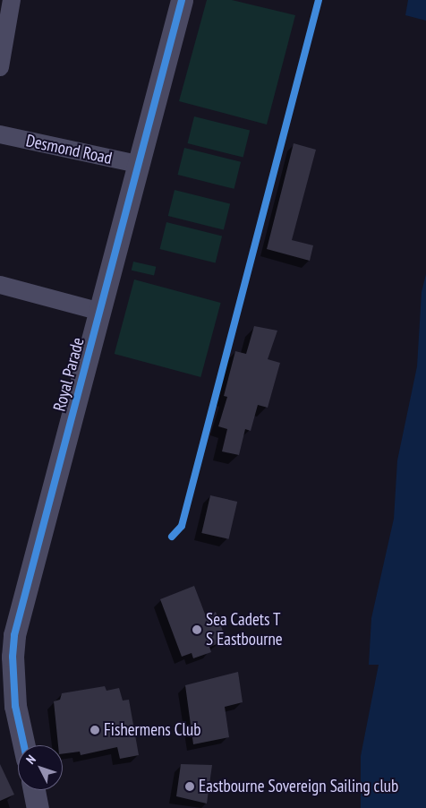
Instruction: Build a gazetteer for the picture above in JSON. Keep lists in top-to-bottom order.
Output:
{
  "streets": {
    "street": ["Desmond Road", "Royal Parade"]
  },
  "crossings": [
    ["Desmond Road", "Royal Parade"]
  ],
  "places": ["Sea Cadets T S Eastbourne", "Fishermens Club", "Eastbourne Sovereign Sailing club"],
  "north": "top left"
}
